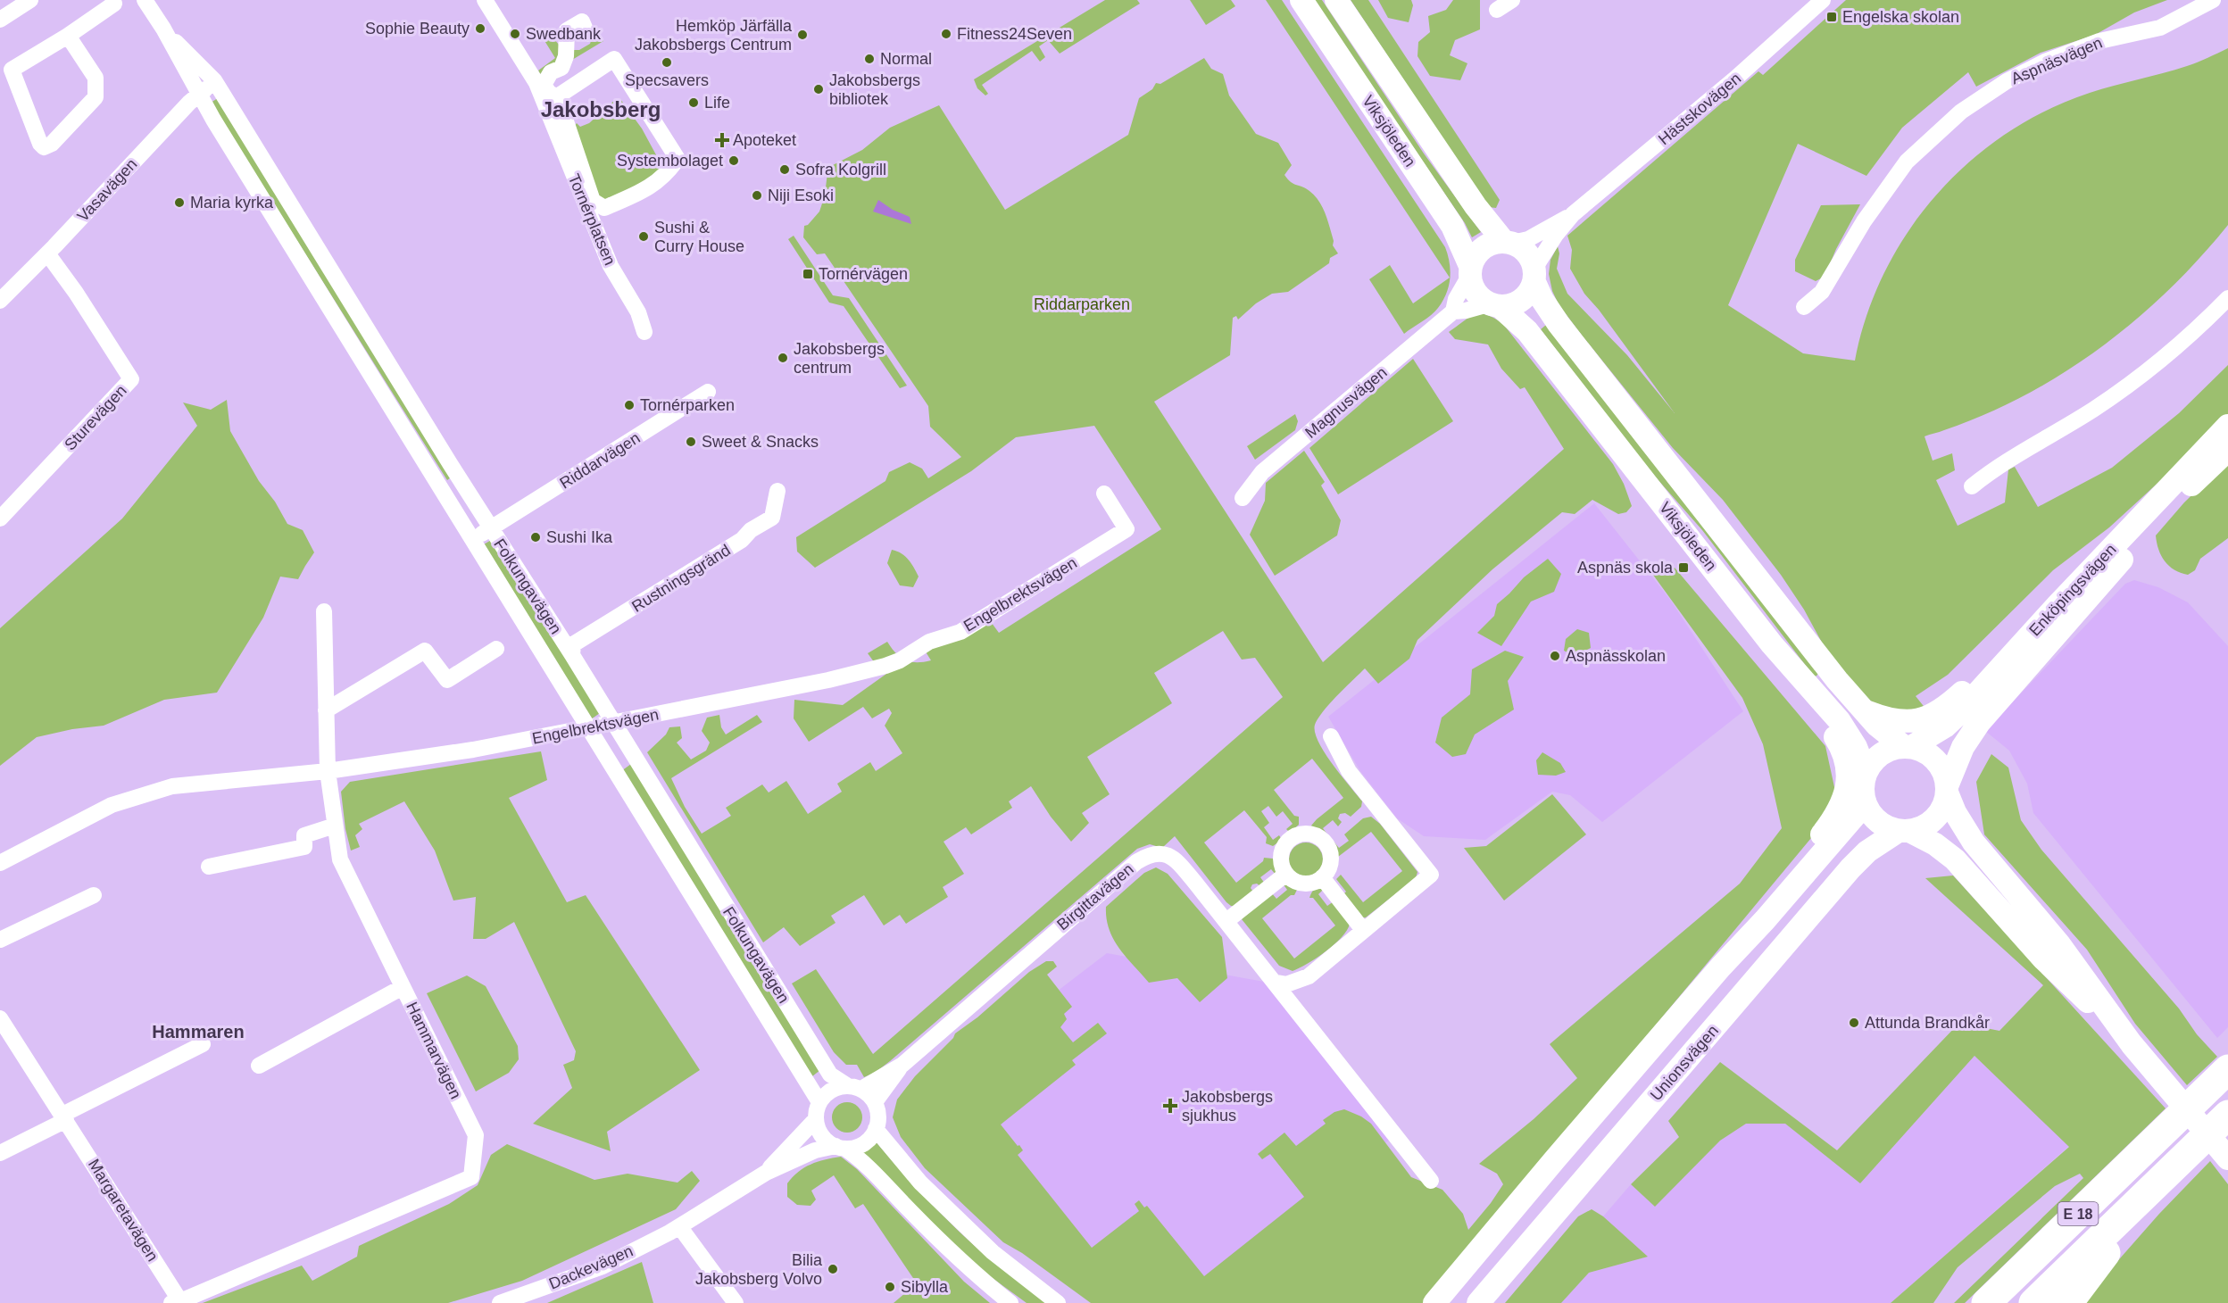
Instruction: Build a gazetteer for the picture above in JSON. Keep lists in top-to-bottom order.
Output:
{
  "streets": {
    "highway": ["E 18"],
    "main road": ["Viksjöleden", "Enköpingsvägen", "Unionsvägen"],
    "street": [
      "Aspnäsvägen",
      "Hästskovägen",
      "Vasavägen",
      "Tornérplatsen",
      "Magnusvägen",
      "Sturevägen",
      "Riddarvägen",
      "Rustningsgränd",
      "Folkungavägen",
      "Engelbrektsvägen",
      "Birgittavägen",
      "Hammarvägen",
      "Margaretavägen",
      "Dackevägen"
    ]
  },
  "crossings": [
    ["Hästskovägen", "Viksjöleden"],
    ["Hästskovägen", "Magnusvägen"],
    ["Viksjöleden", "Magnusvägen"],
    ["Viksjöleden", "Enköpingsvägen"],
    ["Viksjöleden", "Unionsvägen"],
    ["Vasavägen", "Sturevägen"],
    ["Vasavägen", "Folkungavägen"],
    ["Riddarvägen", "Folkungavägen"],
    ["Rustningsgränd", "Folkungavägen"],
    ["Folkungavägen", "Engelbrektsvägen"],
    ["Folkungavägen", "Birgittavägen"],
    ["Folkungavägen", "Dackevägen"],
    ["Enköpingsvägen", "Unionsvägen"],
    ["Engelbrektsvägen", "Hammarvägen"],
    ["Birgittavägen", "Dackevägen"],
    ["Hammarvägen", "Margaretavägen"]
  ],
  "districts": ["Jakobsberg", "Hammaren"],
  "parks": ["Riddarparken"],
  "places": {
    "transit": ["Engelska skolan", "Tornérvägen", "Aspnäs skola"],
    "other": [
      "Sophie Beauty",
      "Swedbank",
      "Fitness24Seven",
      "Hemköp Järfälla Jakobsbergs Centrum",
      "Normal",
      "Specsavers",
      "Jakobsbergs bibliotek",
      "Life",
      "Systembolaget",
      "Sofra Kolgrill",
      "Niji Esoki",
      "Maria kyrka",
      "Sushi & Curry House",
      "Jakobsbergs centrum",
      "Tornérparken",
      "Sweet & Snacks",
      "Sushi Ika",
      "Aspnässkolan",
      "Attunda Brandkår",
      "Bilia Jakobsberg Volvo",
      "Sibylla"
    ],
    "health": ["Apoteket", "Jakobsbergs sjukhus"]
  }
}
